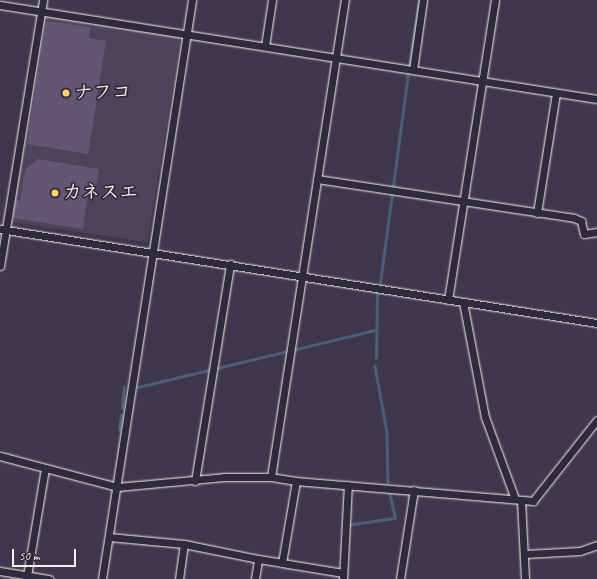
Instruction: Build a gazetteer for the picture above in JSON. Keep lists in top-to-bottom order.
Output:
{
  "places": ["ナフコ", "カネスエ"],
  "scale_bar": "50 m"
}
